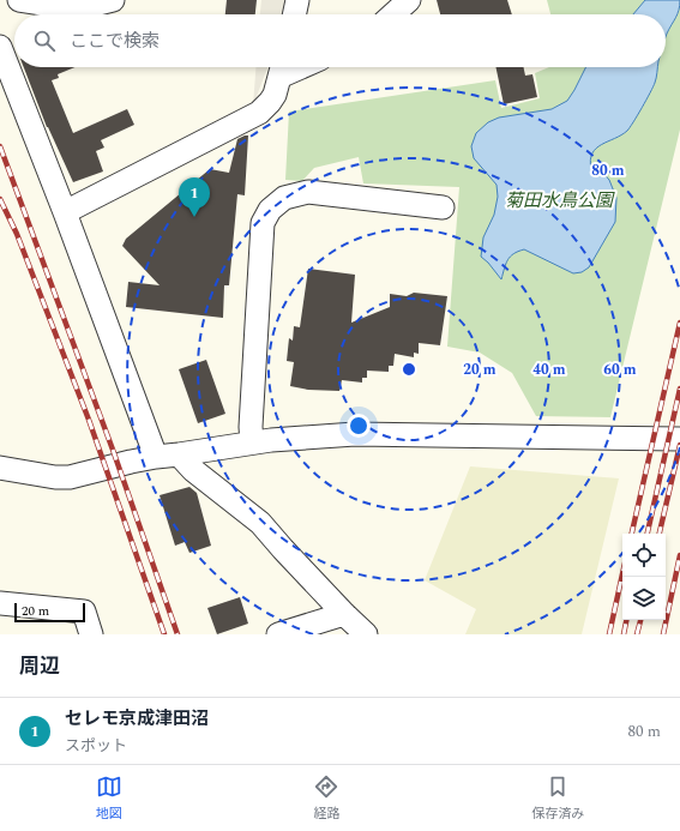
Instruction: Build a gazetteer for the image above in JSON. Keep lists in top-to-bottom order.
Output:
{
  "parks": ["菊田水鳥公園"],
  "scale_bar": "20 m",
  "page": {
    "search": "ここで検索",
    "pins": "1",
    "scale": "20 m",
    "heading": "周辺",
    "list": [
      {
        "mark": "1",
        "name": "セレモ京成津田沼",
        "note": "スポット",
        "value": "80 m"
      }
    ],
    "nav": ["地図", "経路", "保存済み"]
  },
  "rings": [
    "80 m",
    "20 m",
    "40 m",
    "60 m"
  ]
}
